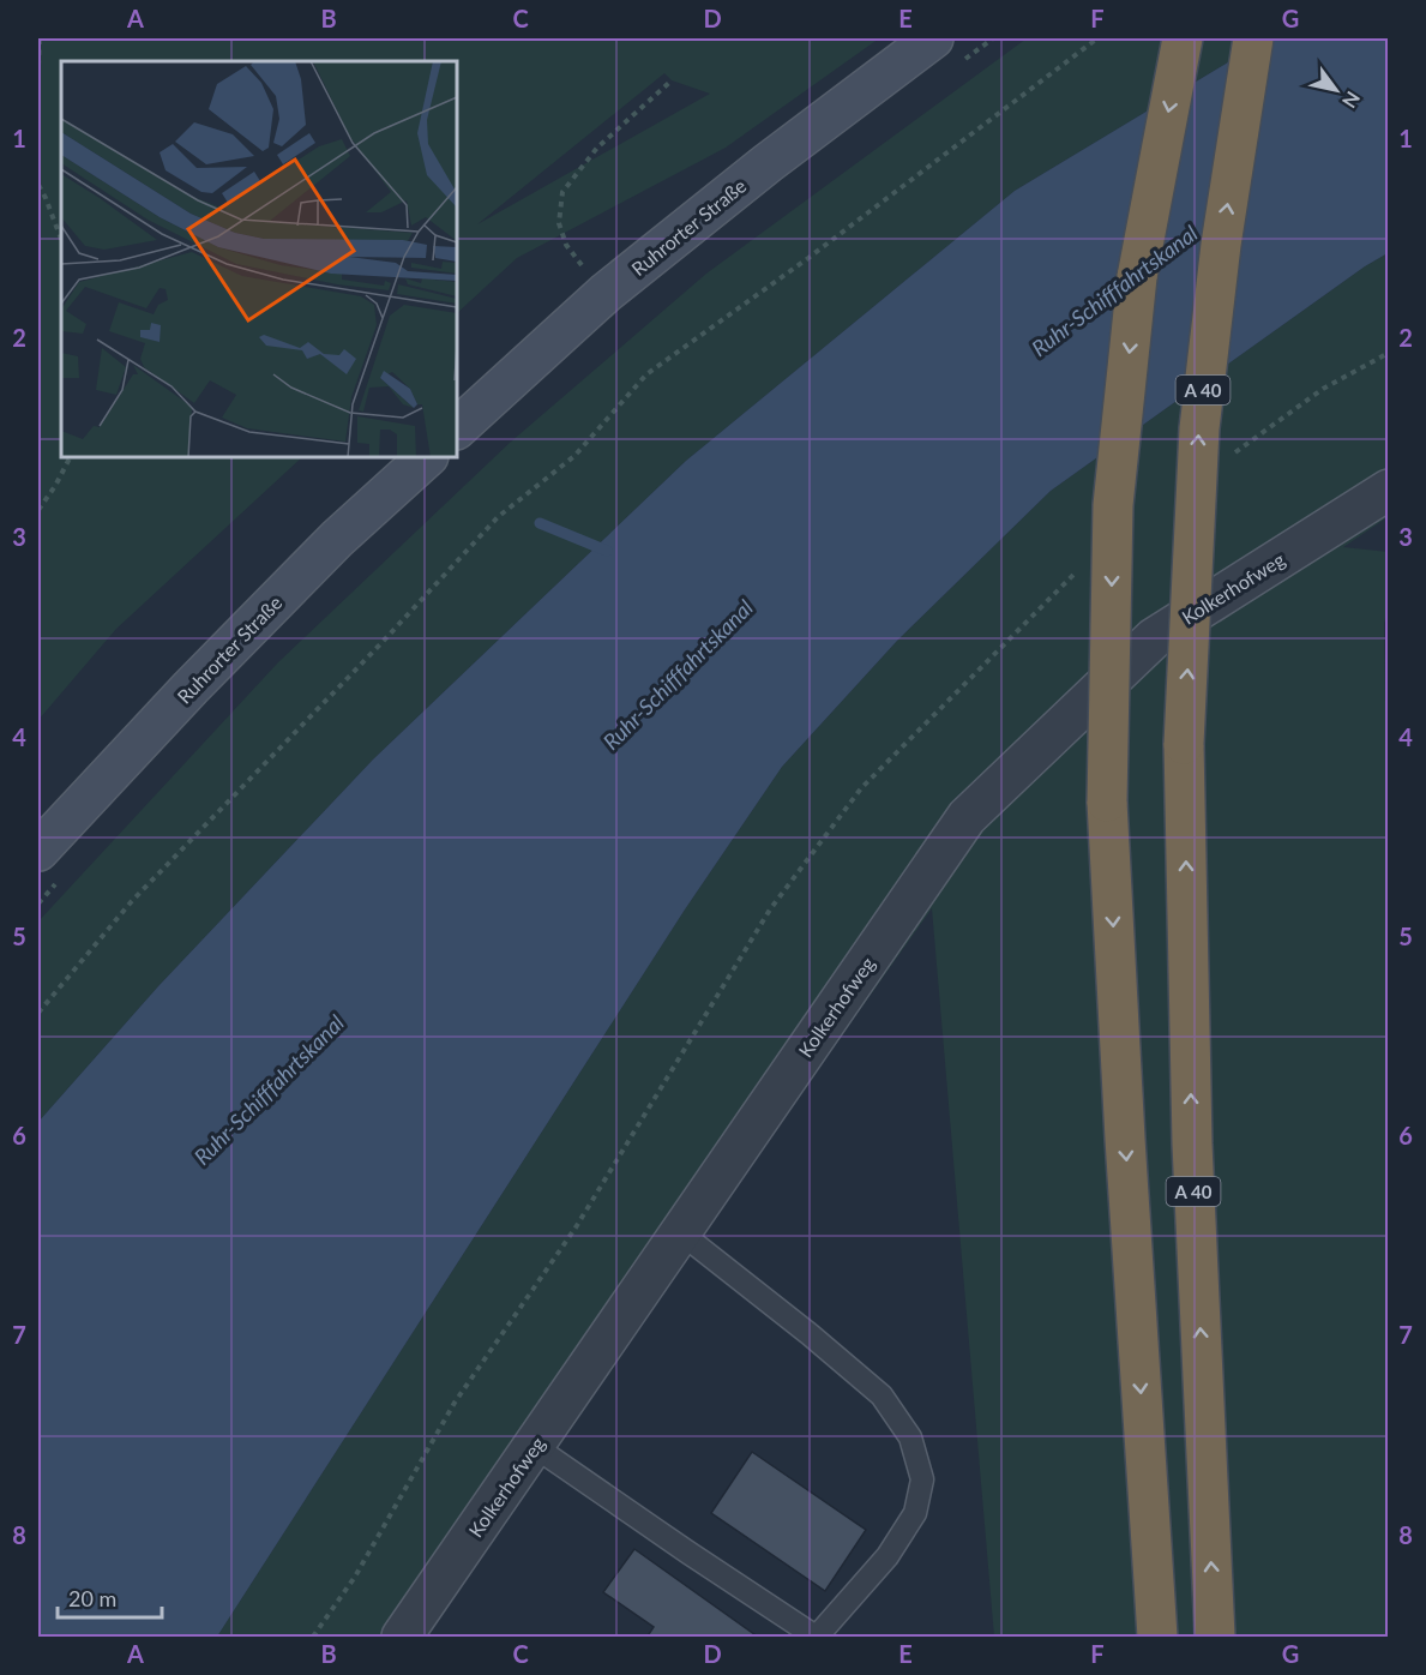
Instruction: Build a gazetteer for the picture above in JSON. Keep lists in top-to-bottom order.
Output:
{
  "streets": {
    "highway": ["A 40"],
    "main road": ["Ruhrorter Straße"],
    "street": ["Kolkerhofweg"]
  },
  "water": ["Ruhr-Schifffahrtskanal"],
  "scale_bar": "20 m",
  "north": "bottom right",
  "grid": {
    "columns": [
      "A",
      "B",
      "C",
      "D",
      "E",
      "F",
      "G"
    ],
    "rows": [
      "1",
      "2",
      "3",
      "4",
      "5",
      "6",
      "7",
      "8"
    ]
  }
}
